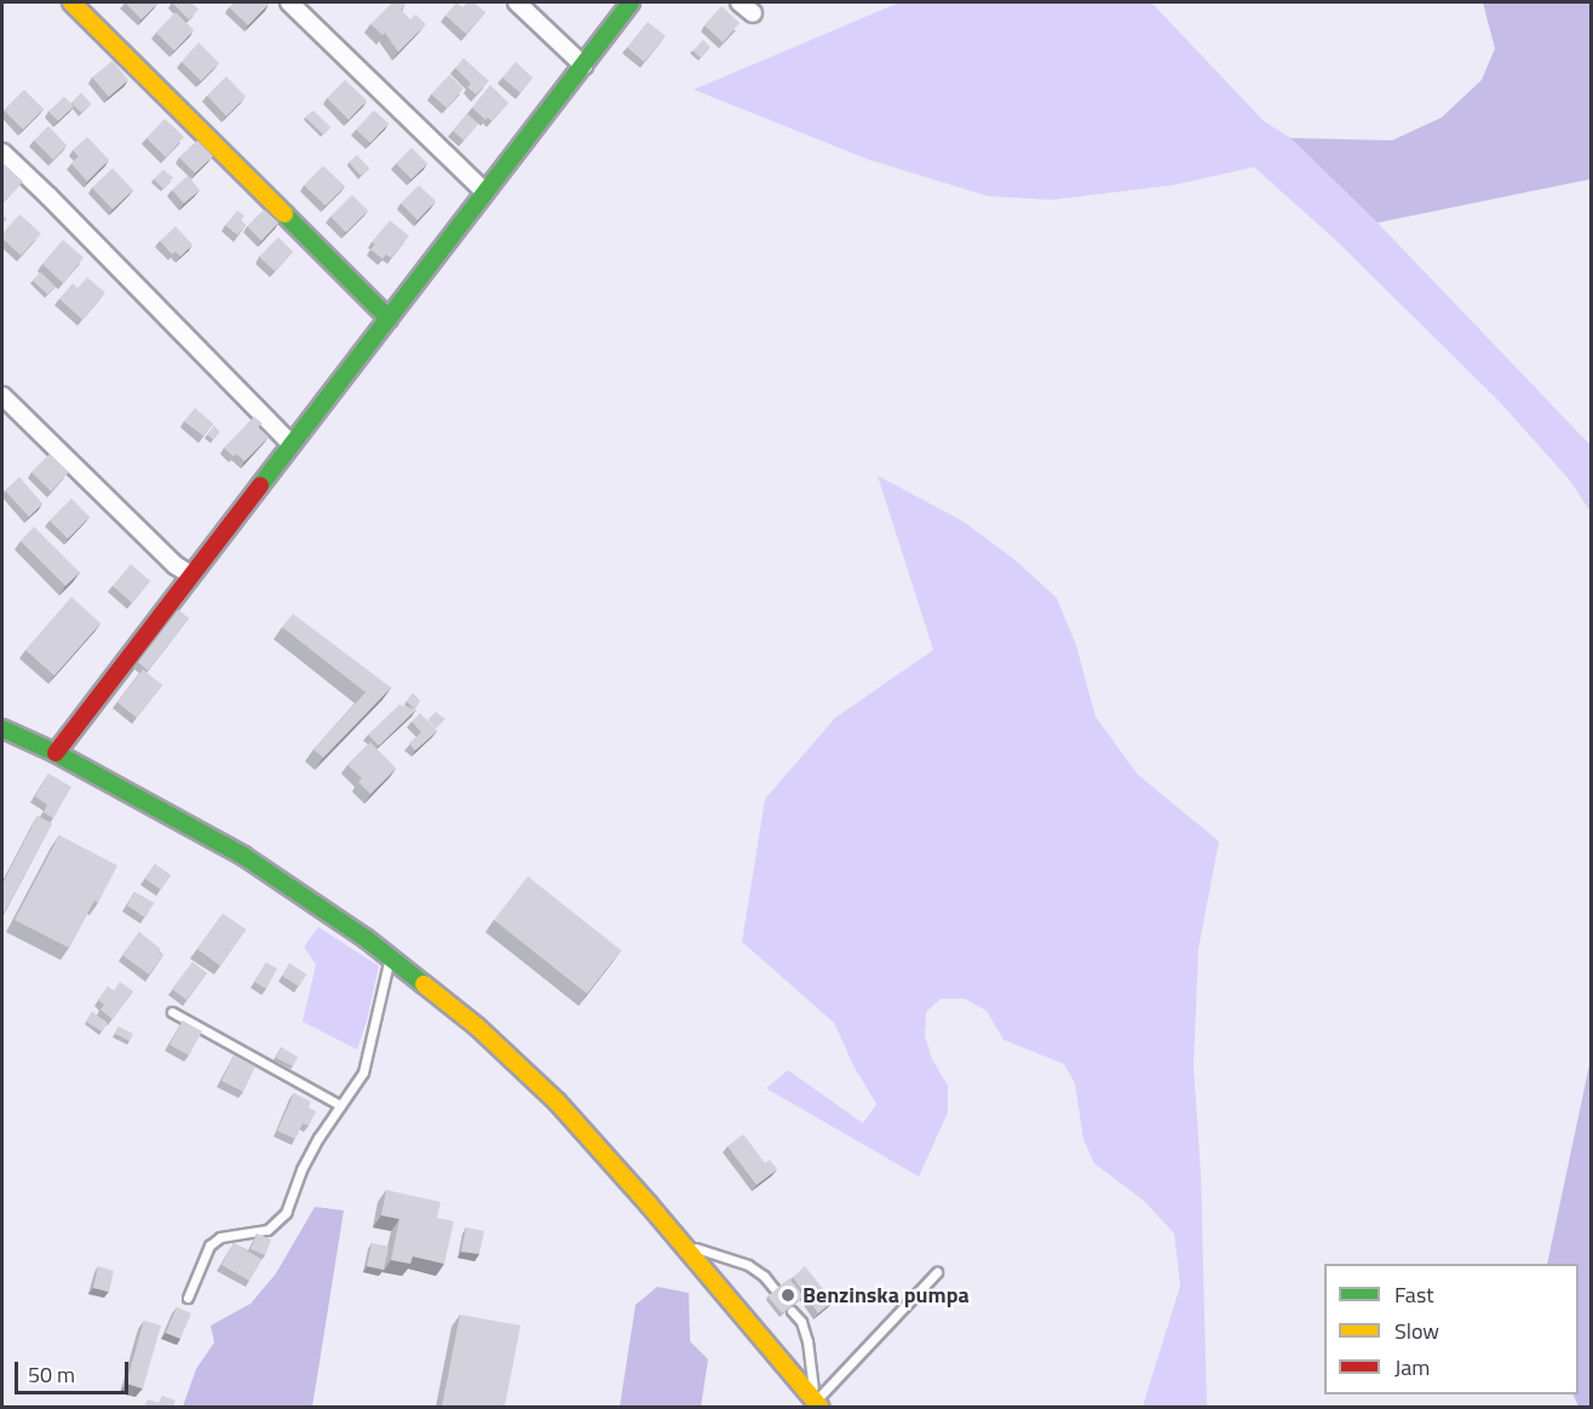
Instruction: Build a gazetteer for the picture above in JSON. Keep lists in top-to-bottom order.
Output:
{
  "places": ["Benzinska pumpa"],
  "legend": ["Fast", "Slow", "Jam"],
  "scale_bar": "50 m"
}
